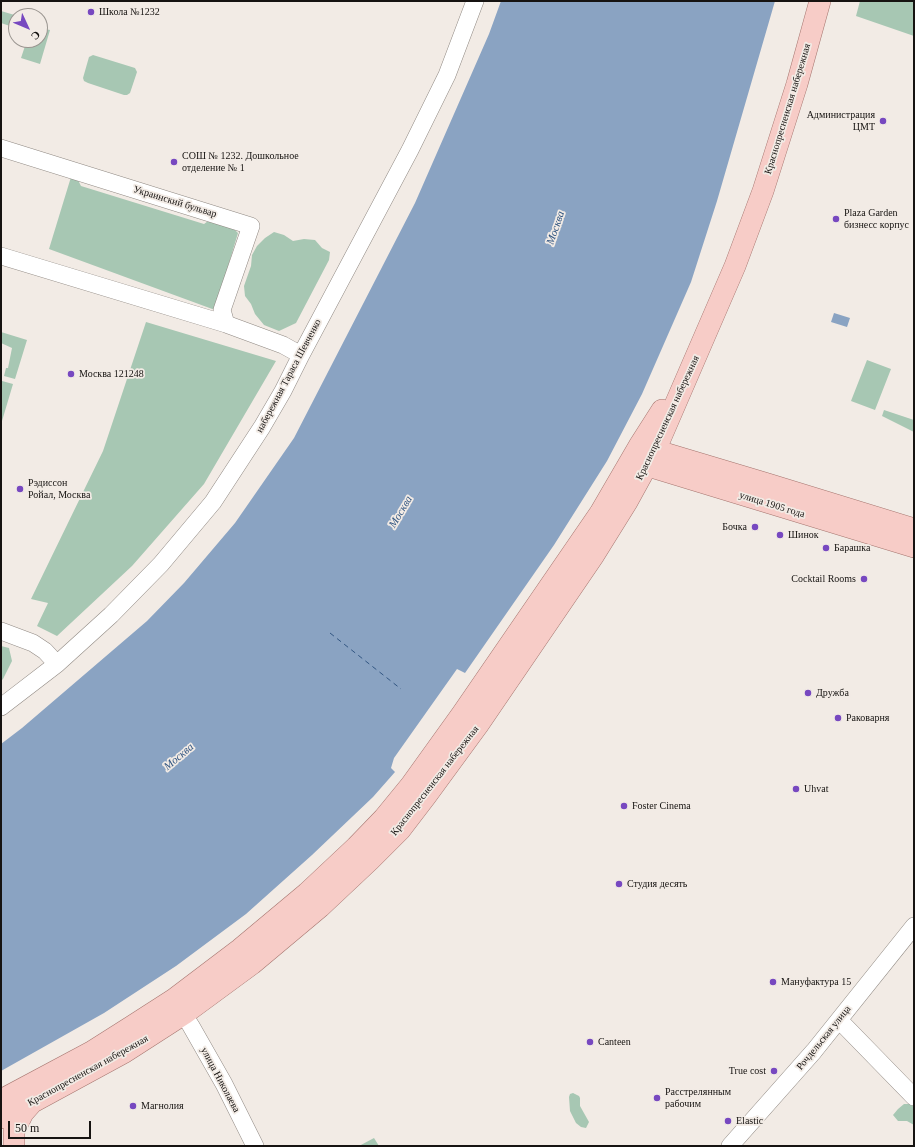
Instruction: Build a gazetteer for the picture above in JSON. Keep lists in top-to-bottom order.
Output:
{
  "streets": {
    "main road": ["Краснопресненская набережная", "улица 1905 года"],
    "street": [
      "Украинский бульвар",
      "набережная Тараса Шевченко",
      "Рочдельская улица",
      "улица Николаева"
    ]
  },
  "crossings": [
    ["Краснопресненская набережная", "улица 1905 года"],
    ["Краснопресненская набережная", "улица Николаева"]
  ],
  "water": ["Москва"],
  "places": [
    "Школа №1232",
    "Администрация ЦМТ",
    "СОШ № 1232. Дошкольное отделение № 1",
    "Plaza Garden бизнесс корпус",
    "Москва 121248",
    "Рэдиссон Ройал, Москва",
    "Бочка",
    "Шинок",
    "Барашка",
    "Cocktail Rooms",
    "Дружба",
    "Раковарня",
    "Uhvat",
    "Foster Cinema",
    "Студия десять",
    "Мануфактура 15",
    "Canteen",
    "True cost",
    "Расстрелянным рабочим",
    "Магнолия",
    "Elastic"
  ],
  "scale_bar": "50 m",
  "north": "bottom right"
}
